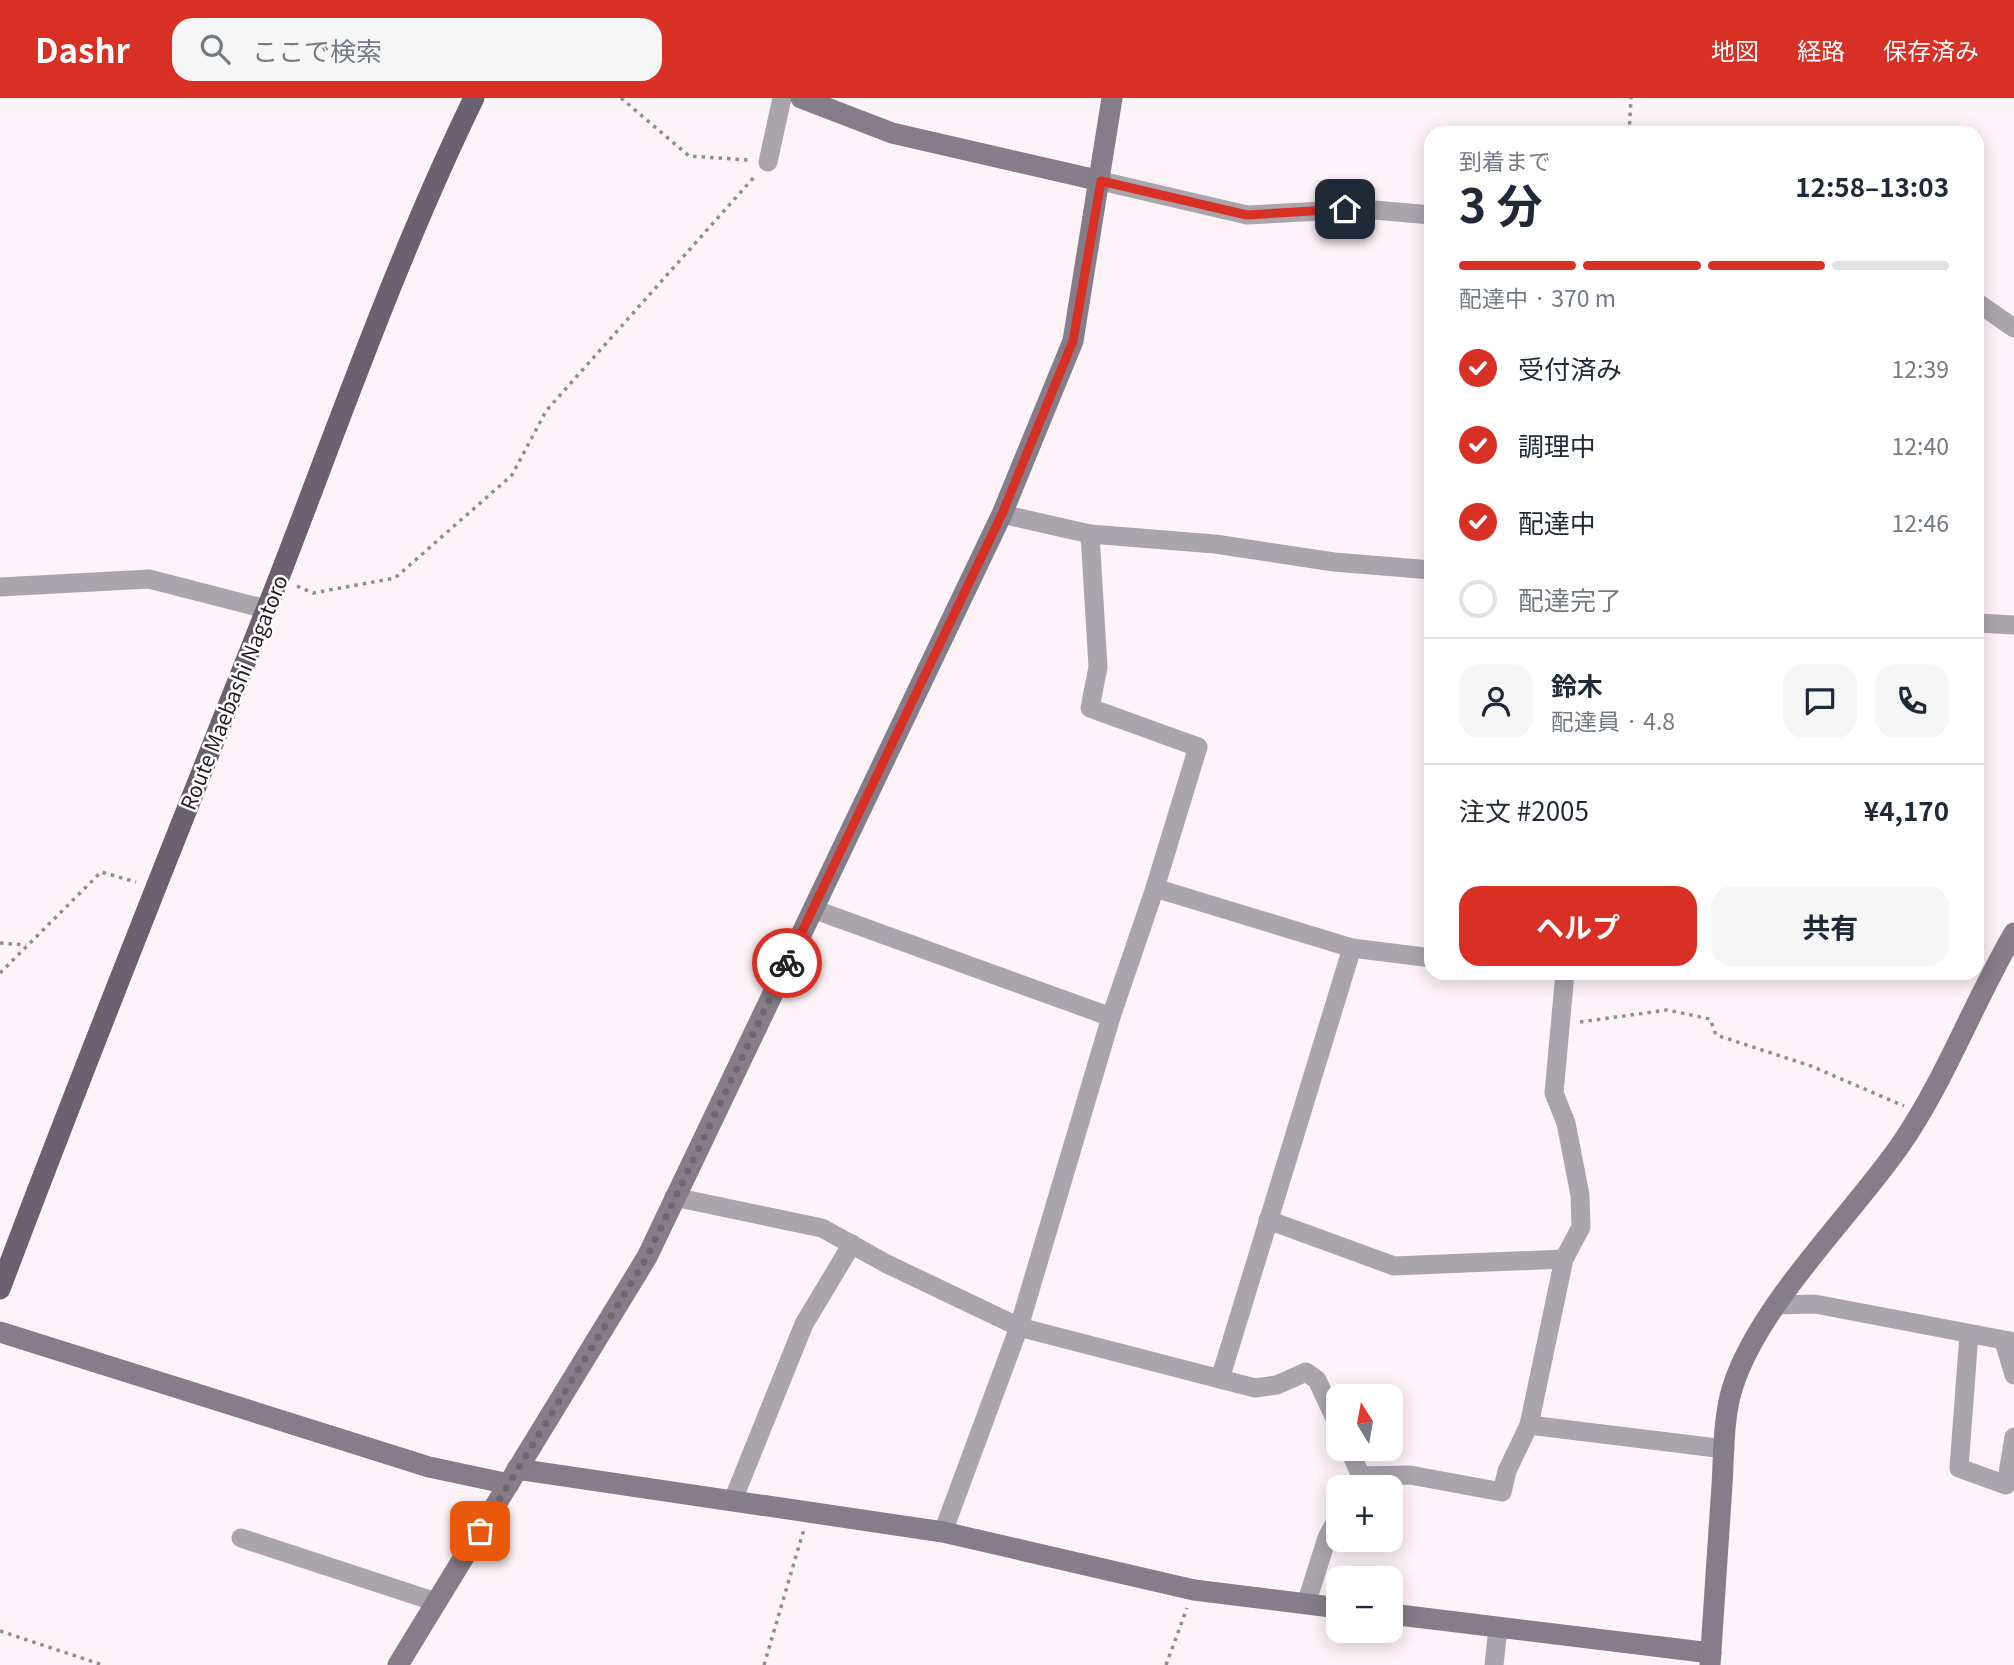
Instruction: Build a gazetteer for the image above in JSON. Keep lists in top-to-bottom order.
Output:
{
  "streets": {
    "main road": ["Route Maebashi Nagatoro"]
  },
  "north": "top",
  "page": {
    "header": "Dashr",
    "search": "ここで検索",
    "nav": ["地図", "経路", "保存済み"],
    "heading": ["3 分", "到着まで", "12:58–13:03"],
    "panel": [
      "鈴木",
      "配達員 · 4.8",
      "注文 #2005",
      "¥4,170"
    ],
    "bar": "配達中 · 370 m",
    "list": [
      ["受付済み", "12:39"],
      ["調理中", "12:40"],
      ["配達中", "12:46"],
      "配達完了"
    ],
    "buttons": ["ヘルプ", "共有"],
    "map_buttons": ["+", "−"]
  }
}
